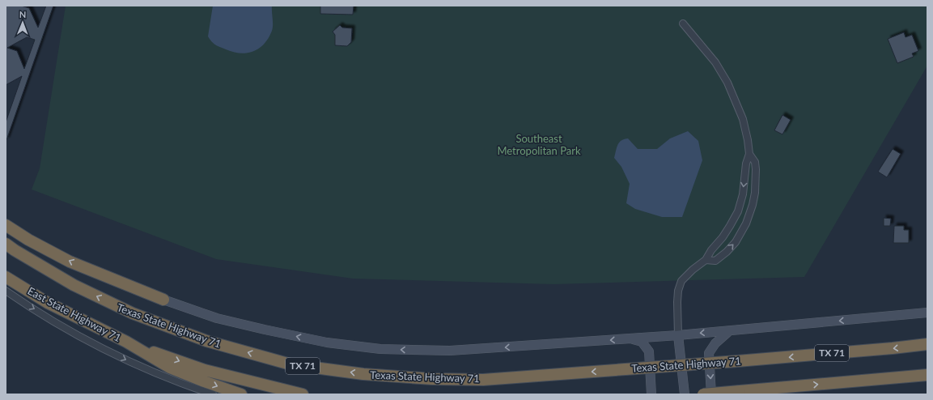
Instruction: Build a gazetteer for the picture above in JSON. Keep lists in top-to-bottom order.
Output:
{
  "streets": {
    "highway": ["East State Highway 71", "Texas State Highway 71", "TX 71"]
  },
  "parks": ["Southeast Metropolitan Park"],
  "north": "top"
}
